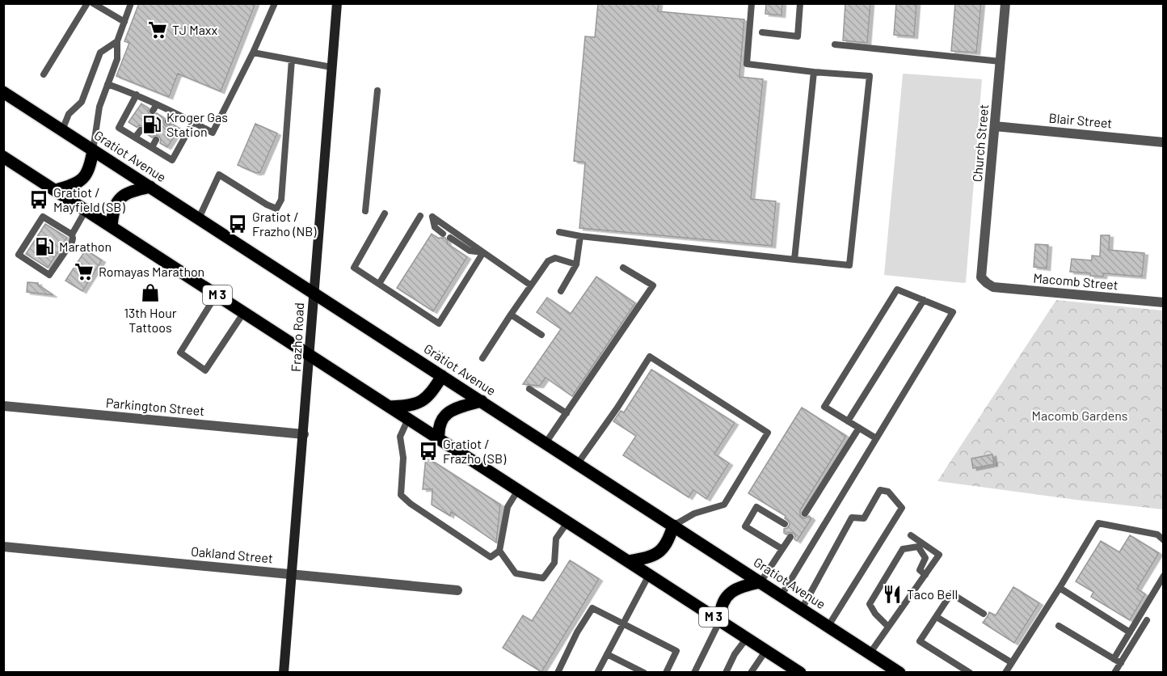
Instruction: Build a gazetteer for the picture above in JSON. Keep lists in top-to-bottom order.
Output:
{
  "streets": {
    "main road": ["Gratiot Avenue", "M 3"],
    "street": [
      "Blair Street",
      "Church Street",
      "Macomb Street",
      "Frazho Road",
      "Parkington Street",
      "Oakland Street"
    ]
  },
  "crossings": [
    ["Blair Street", "Church Street"],
    ["Church Street", "Macomb Street"],
    ["Gratiot Avenue", "Frazho Road"],
    ["M 3", "Frazho Road"],
    ["Frazho Road", "Parkington Street"],
    ["Frazho Road", "Oakland Street"]
  ],
  "parks": ["Macomb Gardens"],
  "places": {
    "supermarket": ["TJ Maxx", "Romayas Marathon"],
    "fuel station": ["Kroger Gas Station", "Marathon"],
    "bus stop": ["Gratiot / Mayfield (SB)", "Gratiot / Frazho (NB)", "Gratiot / Frazho (SB)"],
    "shop": ["13th Hour Tattoos"],
    "restaurant": ["Taco Bell"]
  }
}
